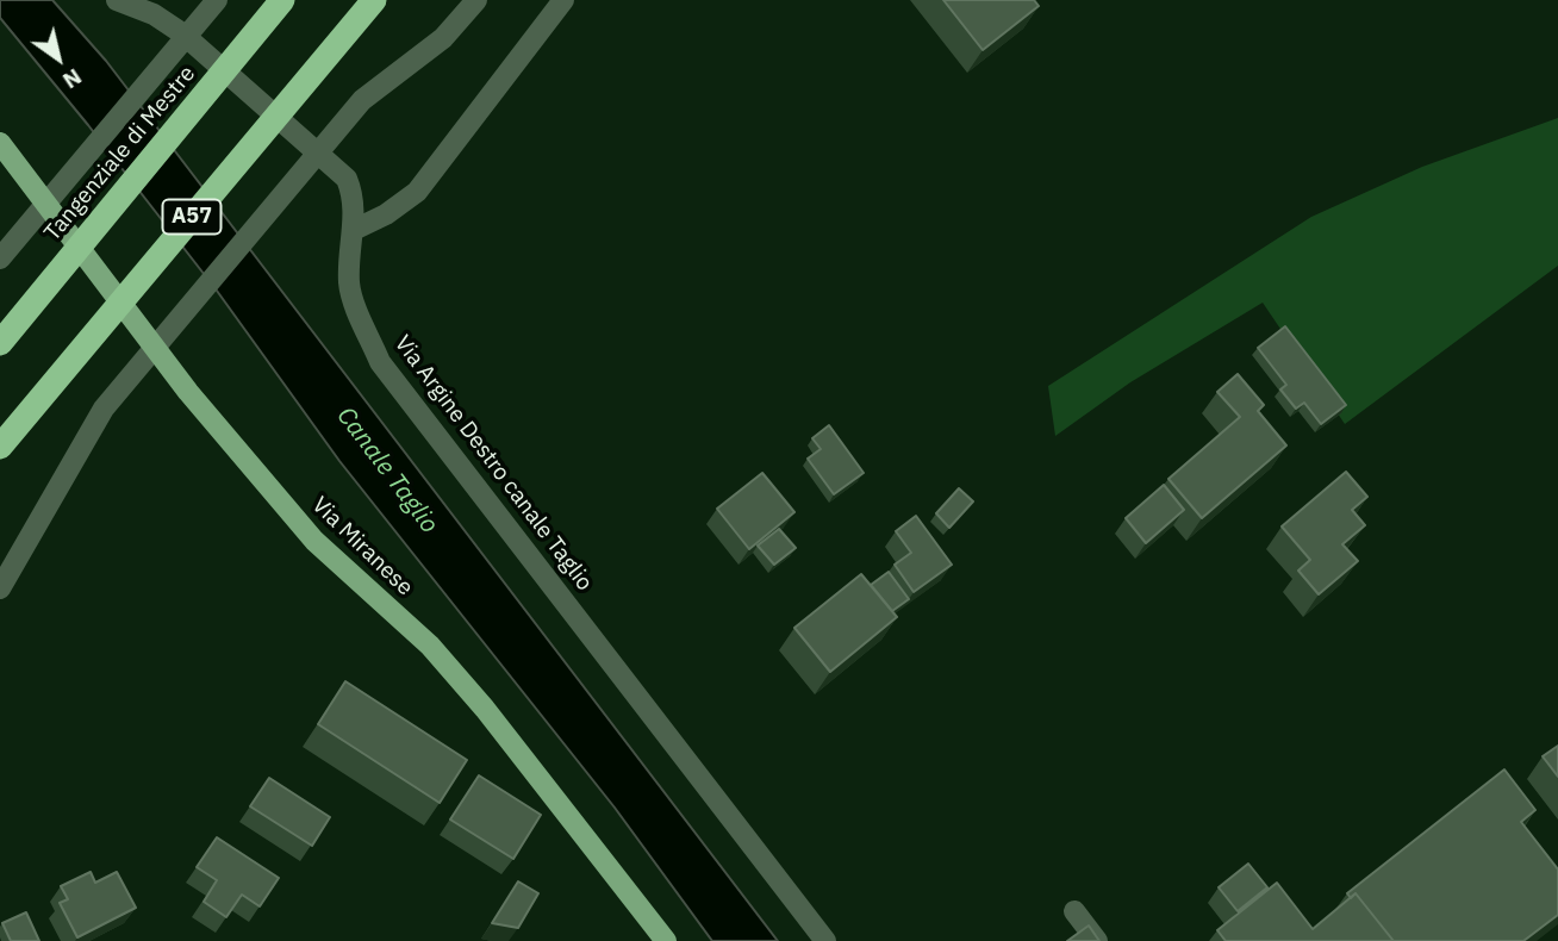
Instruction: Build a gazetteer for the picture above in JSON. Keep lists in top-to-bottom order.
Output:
{
  "streets": {
    "highway": ["Tangenziale di Mestre", "A57"],
    "main road": ["Via Miranese"],
    "street": ["Via Argine Destro canale Taglio"]
  },
  "water": ["Canale Taglio"],
  "north": "bottom right"
}
